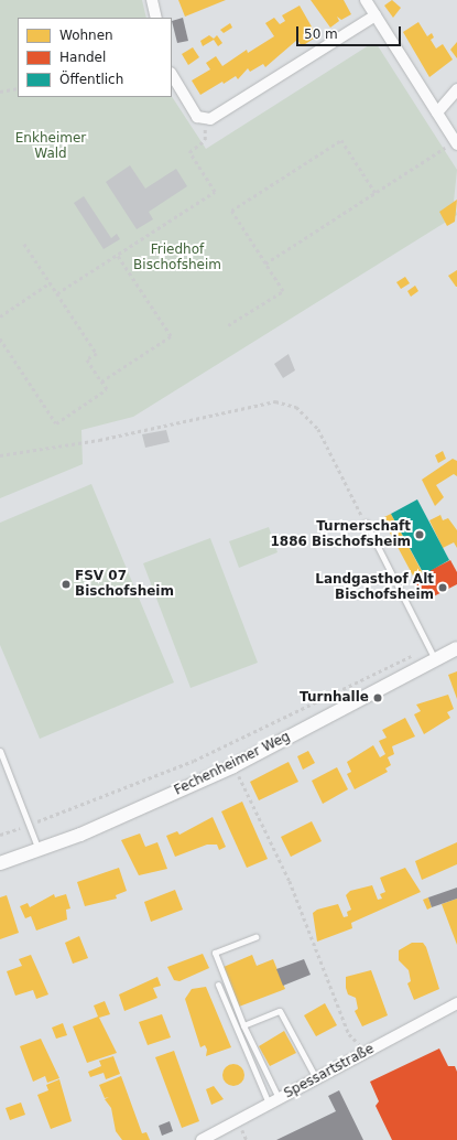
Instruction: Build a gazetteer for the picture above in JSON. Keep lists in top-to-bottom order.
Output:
{
  "streets": {
    "street": ["Fechenheimer Weg", "Spessartstraße"]
  },
  "parks": ["Enkheimer Wald", "Friedhof Bischofsheim"],
  "places": [
    "Turnerschaft 1886 Bischofsheim",
    "FSV 07 Bischofsheim",
    "Landgasthof Alt Bischofsheim",
    "Turnhalle"
  ],
  "legend": ["Wohnen", "Handel", "Öffentlich"],
  "scale_bar": "50 m"
}
